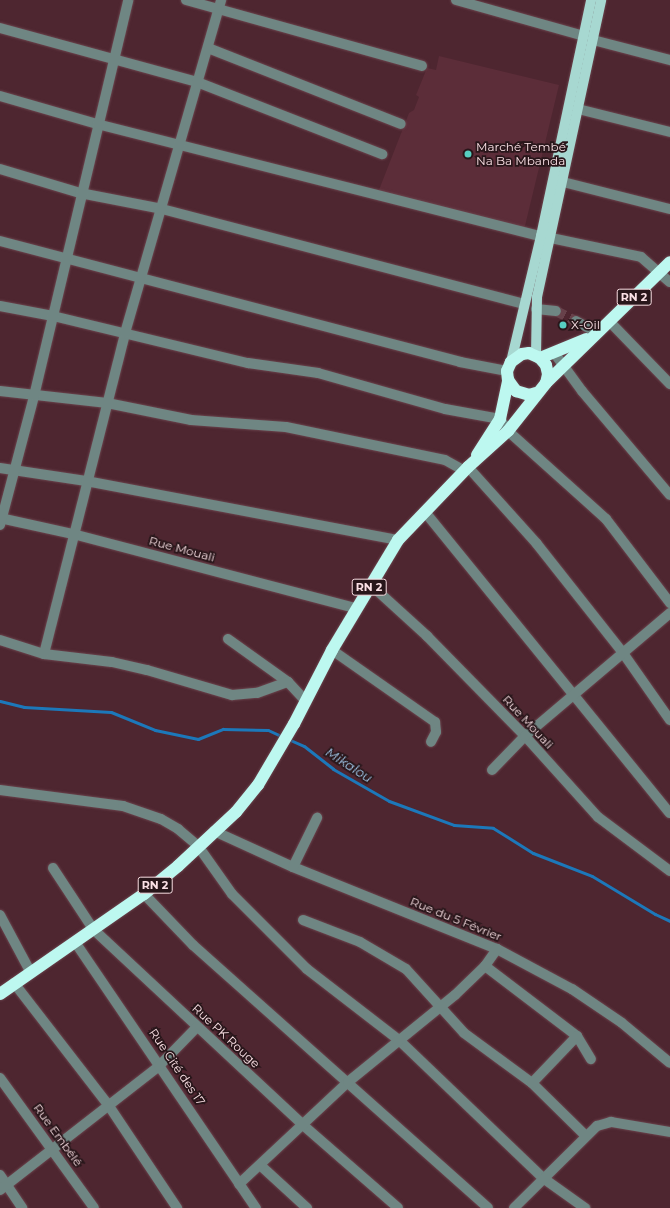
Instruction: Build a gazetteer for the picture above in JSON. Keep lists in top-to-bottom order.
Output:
{
  "streets": {
    "highway": ["RN 2"],
    "street": [
      "Rue Mouali",
      "Rue du 5 Février",
      "Rue PK Rouge",
      "Rue Cité des 17",
      "Rue Embélé"
    ]
  },
  "crossings": [
    ["RN 2", "Rue Mouali"],
    ["RN 2", "Rue du 5 Février"],
    ["RN 2", "Rue PK Rouge"],
    ["RN 2", "Rue Cité des 17"]
  ],
  "water": ["Mikalou"],
  "places": ["Marché Tembé Na Ba Mbanda", "X-Oil"]
}
